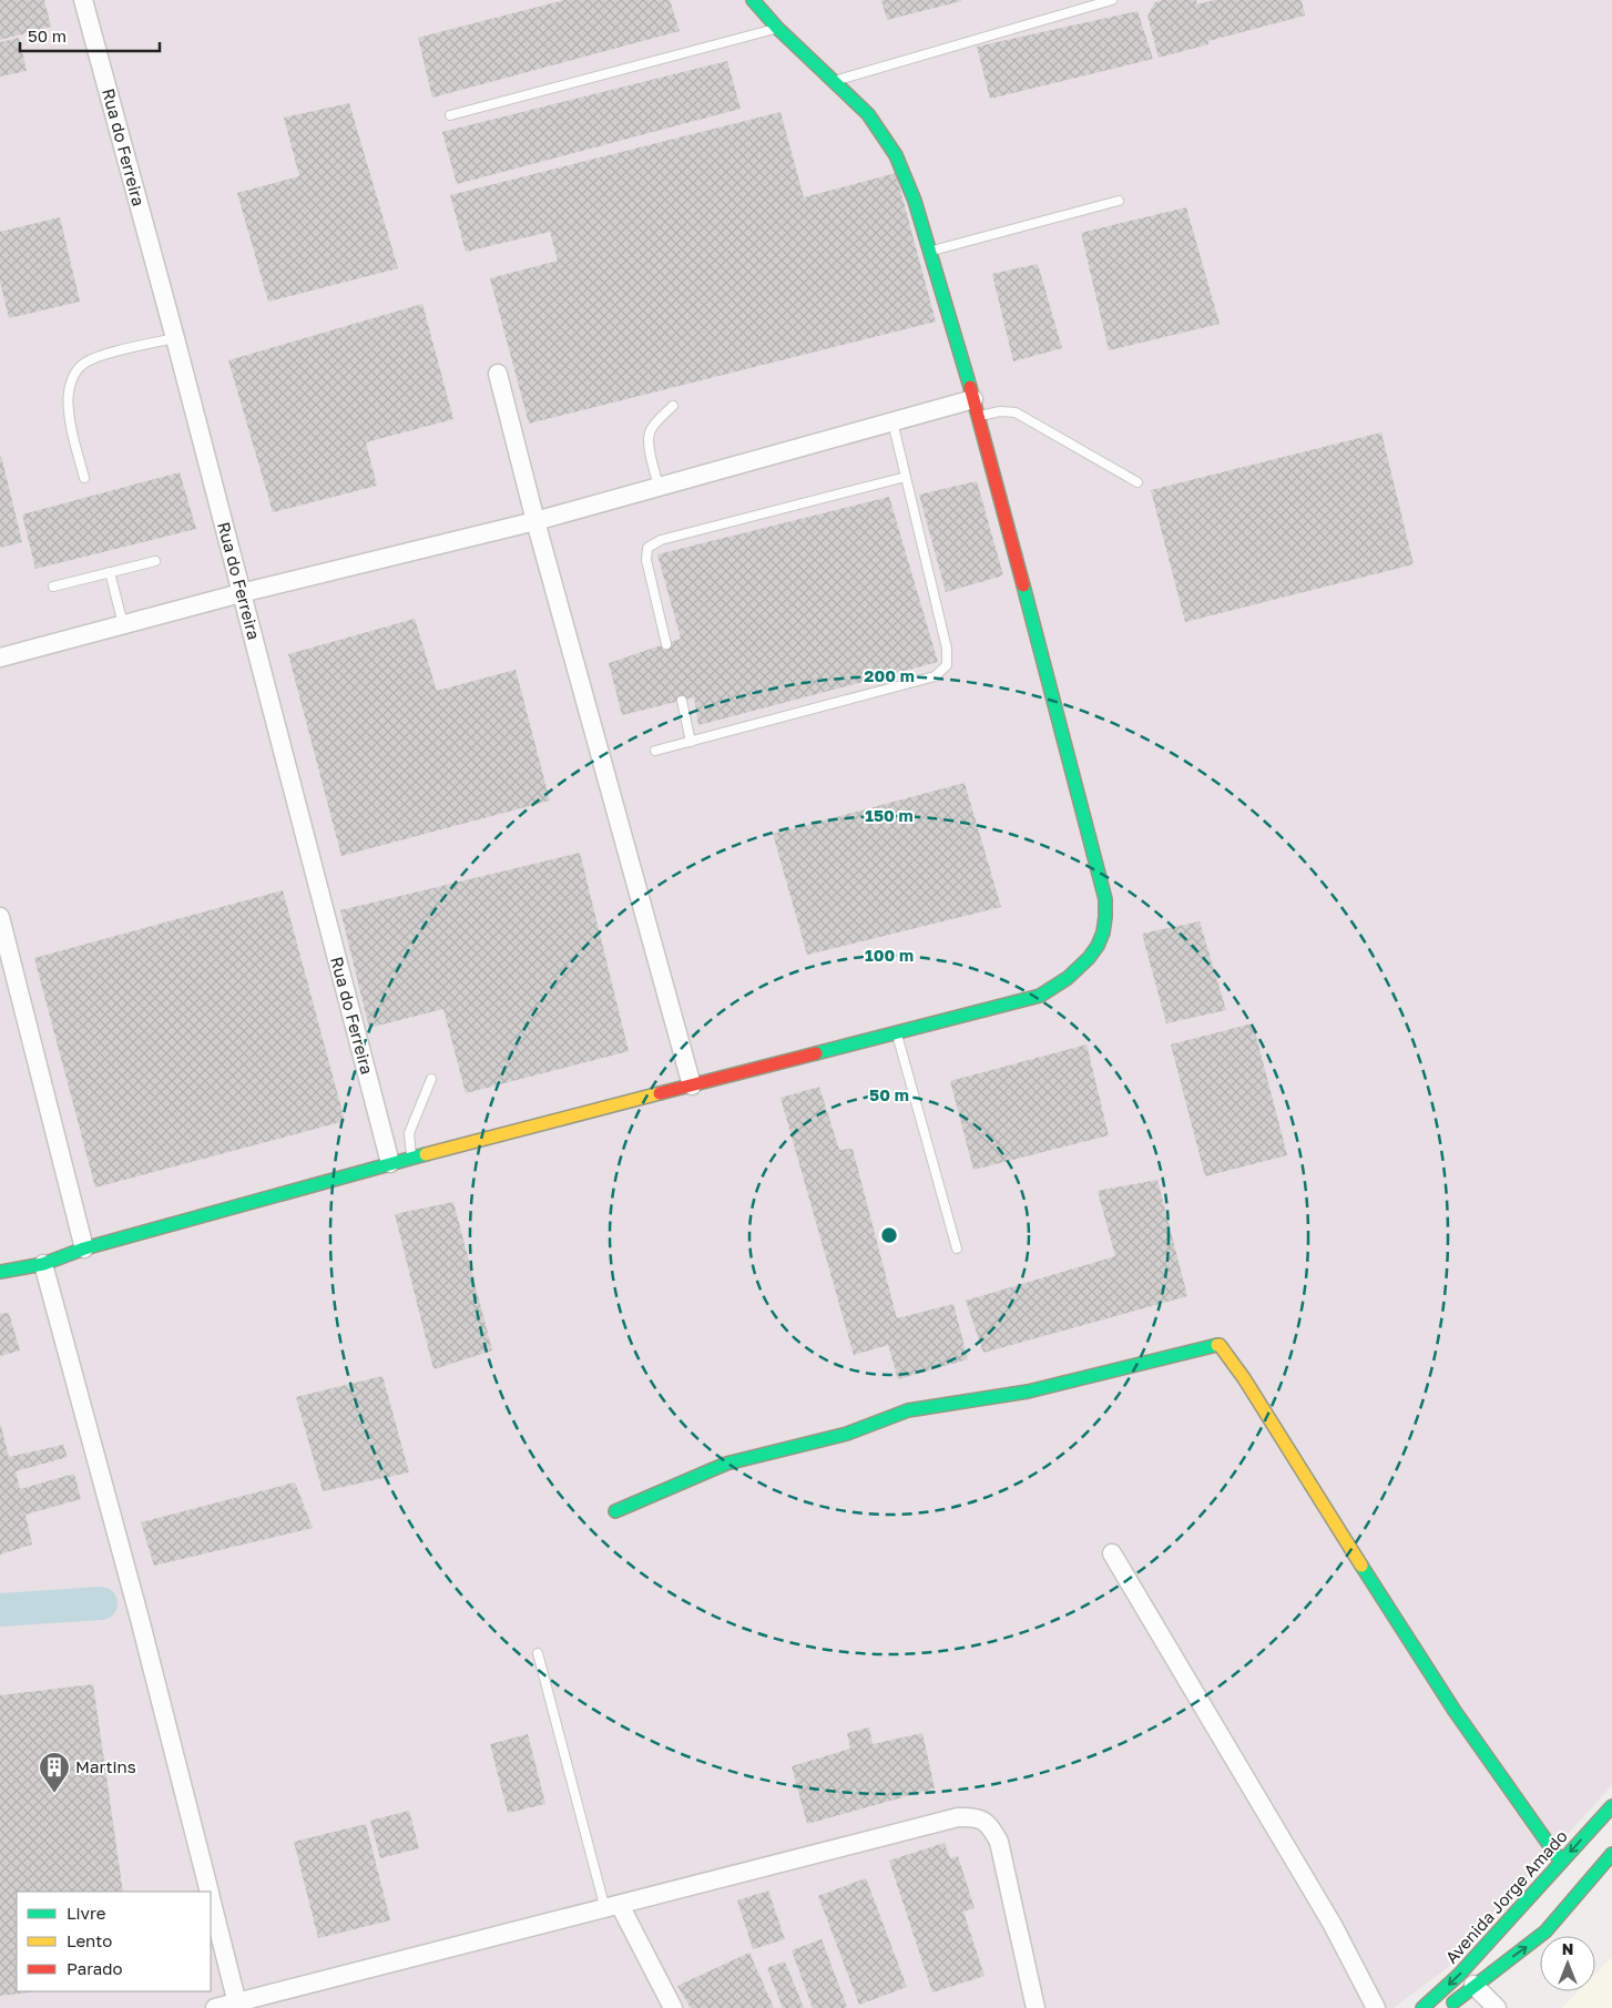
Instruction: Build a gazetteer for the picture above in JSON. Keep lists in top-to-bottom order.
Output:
{
  "streets": {
    "street": ["Rua do Ferreira", "Avenida Jorge Amado"]
  },
  "places": {
    "building": ["Martins"]
  },
  "legend": ["Livre", "Lento", "Parado"],
  "scale_bar": "50 m",
  "north": "top",
  "rings": [
    "200 m",
    "150 m",
    "100 m",
    "50 m"
  ]
}
